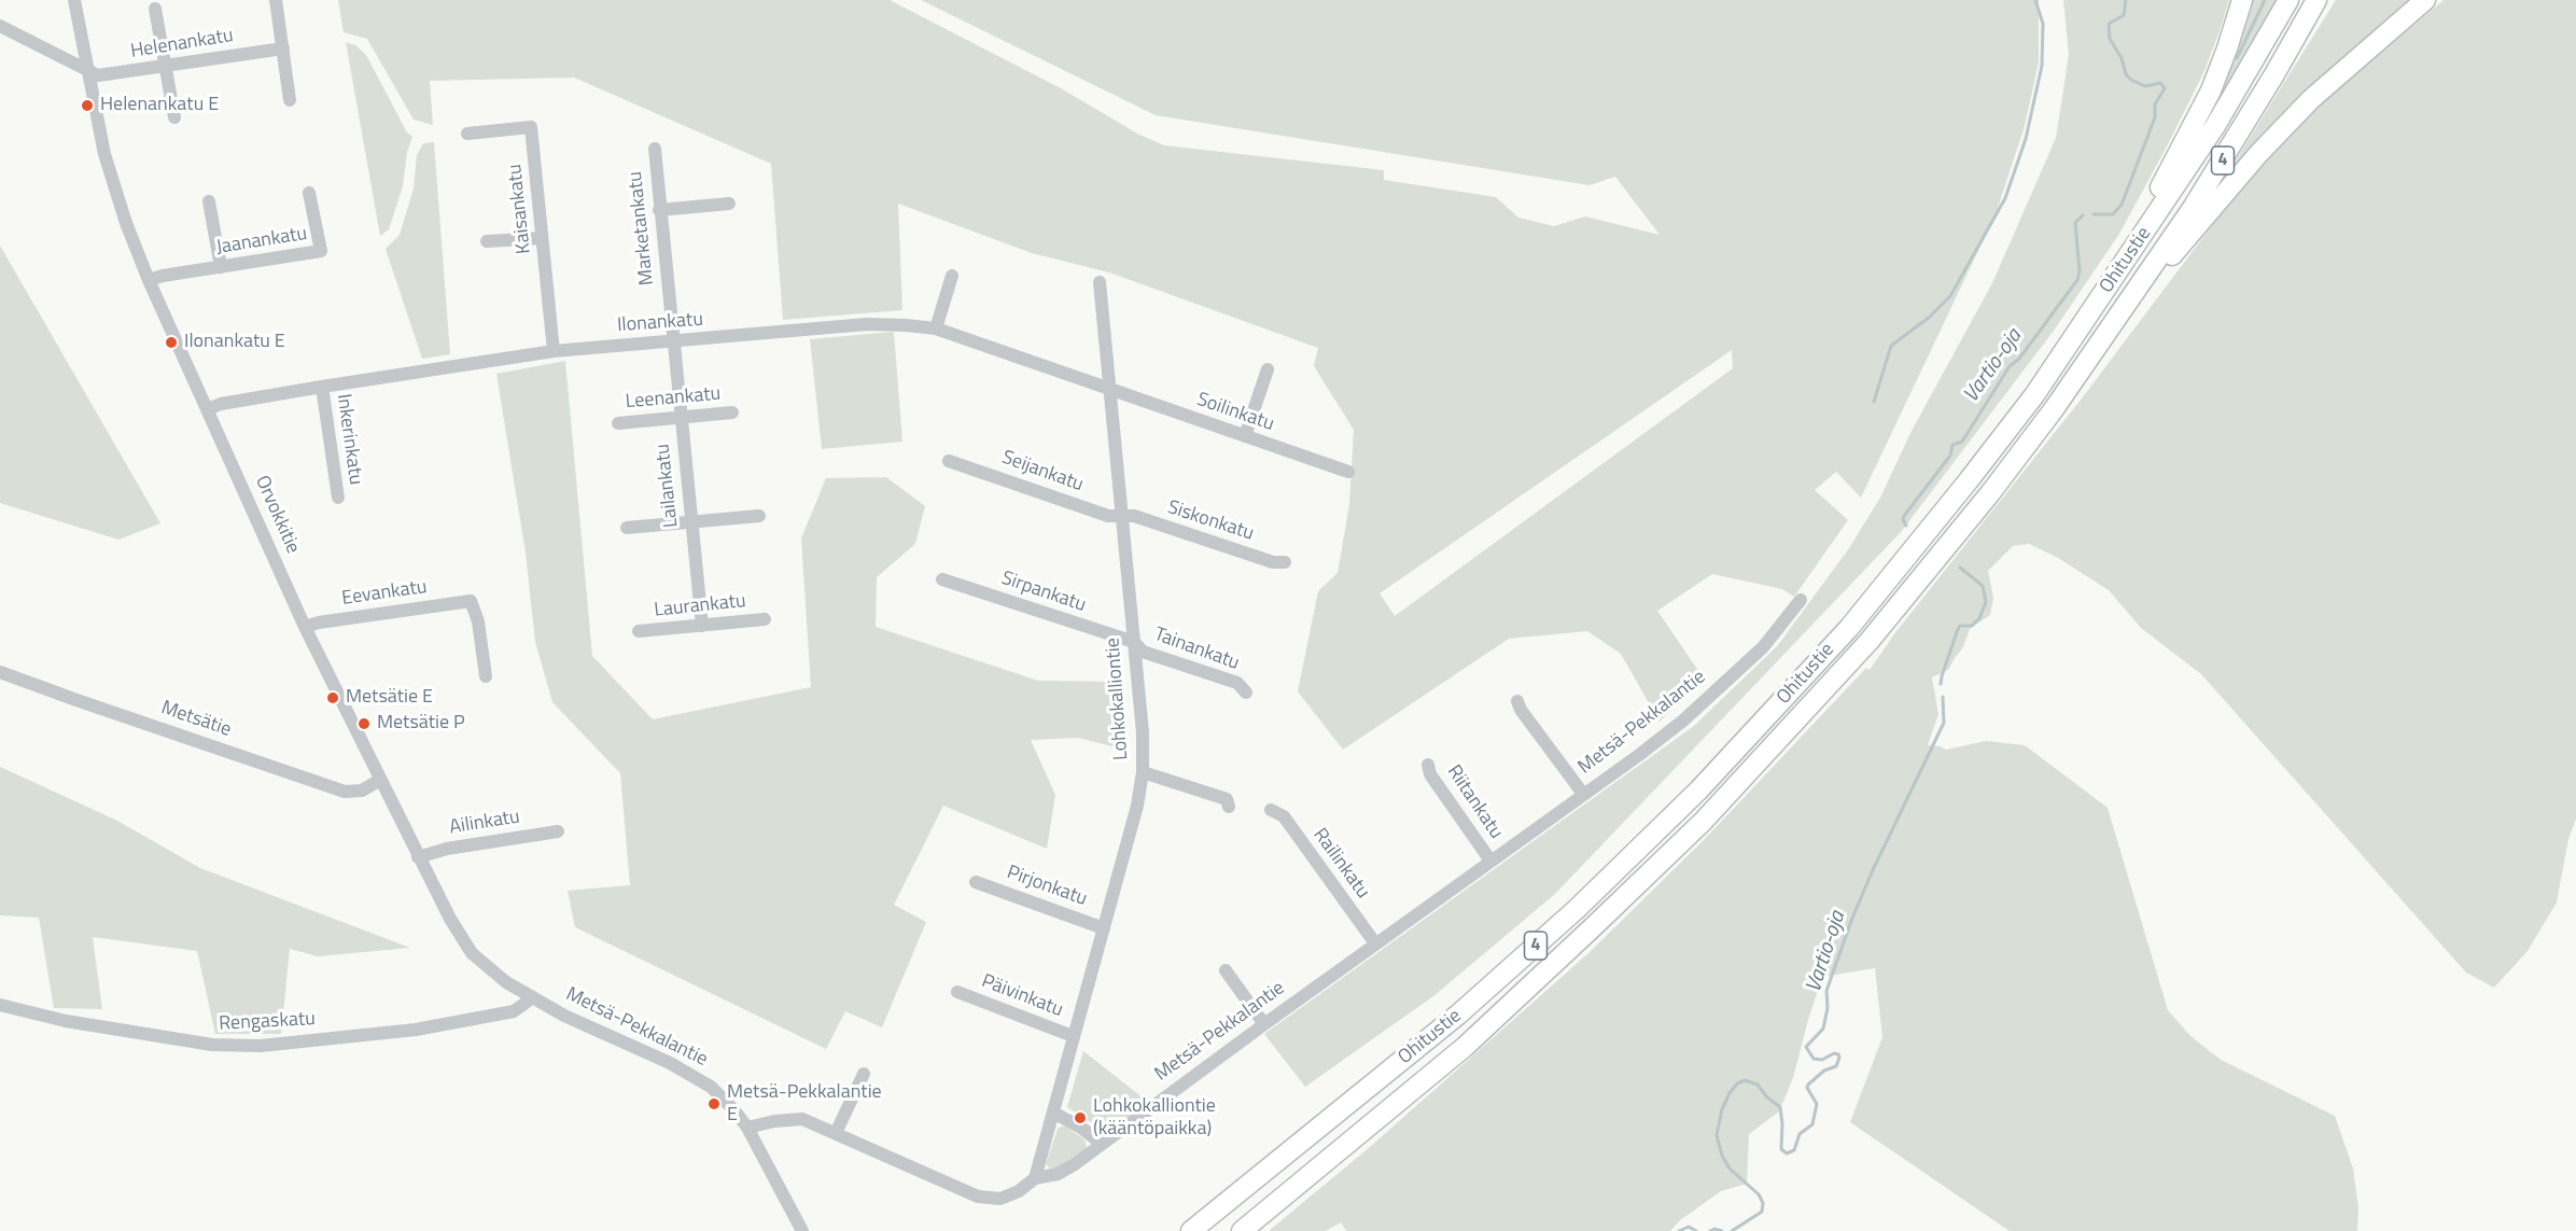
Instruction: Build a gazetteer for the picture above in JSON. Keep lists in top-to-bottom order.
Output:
{
  "streets": {
    "highway": ["4", "Ohitustie"],
    "street": [
      "Helenankatu",
      "Kaisankatu",
      "Marketankatu",
      "Jaanankatu",
      "Ilonankatu",
      "Leenankatu",
      "Soilinkatu",
      "Inkerinkatu",
      "Seijankatu",
      "Lailankatu",
      "Orvokkitie",
      "Siskonkatu",
      "Sirpankatu",
      "Eevankatu",
      "Laurankatu",
      "Tainankatu",
      "Lohkokalliontie",
      "Metsätie",
      "Metsä-Pekkalantie",
      "Riitankatu",
      "Ailinkatu",
      "Railinkatu",
      "Pirjonkatu",
      "Päivinkatu",
      "Rengaskatu"
    ]
  },
  "crossings": [
    ["Helenankatu", "Orvokkitie"],
    ["Kaisankatu", "Ilonankatu"],
    ["Marketankatu", "Ilonankatu"],
    ["Marketankatu", "Lailankatu"],
    ["Jaanankatu", "Orvokkitie"],
    ["Ilonankatu", "Soilinkatu"],
    ["Ilonankatu", "Inkerinkatu"],
    ["Ilonankatu", "Lailankatu"],
    ["Ilonankatu", "Orvokkitie"],
    ["Ilonankatu", "Lohkokalliontie"],
    ["Leenankatu", "Lailankatu"],
    ["Soilinkatu", "Lohkokalliontie"],
    ["Seijankatu", "Siskonkatu"],
    ["Seijankatu", "Lohkokalliontie"],
    ["Lailankatu", "Laurankatu"],
    ["Orvokkitie", "Eevankatu"],
    ["Orvokkitie", "Metsätie"],
    ["Orvokkitie", "Metsä-Pekkalantie"],
    ["Orvokkitie", "Ailinkatu"],
    ["Orvokkitie", "Rengaskatu"],
    ["Siskonkatu", "Lohkokalliontie"],
    ["Sirpankatu", "Tainankatu"],
    ["Sirpankatu", "Lohkokalliontie"],
    ["Tainankatu", "Lohkokalliontie"],
    ["Lohkokalliontie", "Metsä-Pekkalantie"],
    ["Lohkokalliontie", "Pirjonkatu"],
    ["Lohkokalliontie", "Päivinkatu"],
    ["Metsä-Pekkalantie", "Riitankatu"],
    ["Metsä-Pekkalantie", "Railinkatu"],
    ["Metsä-Pekkalantie", "Rengaskatu"]
  ],
  "water": ["Vartio-oja"],
  "places": [
    "Helenankatu E",
    "Ilonankatu E",
    "Metsätie E",
    "Metsätie P",
    "Metsä-Pekkalantie E",
    "Lohkokalliontie (kääntöpaikka)"
  ]
}
